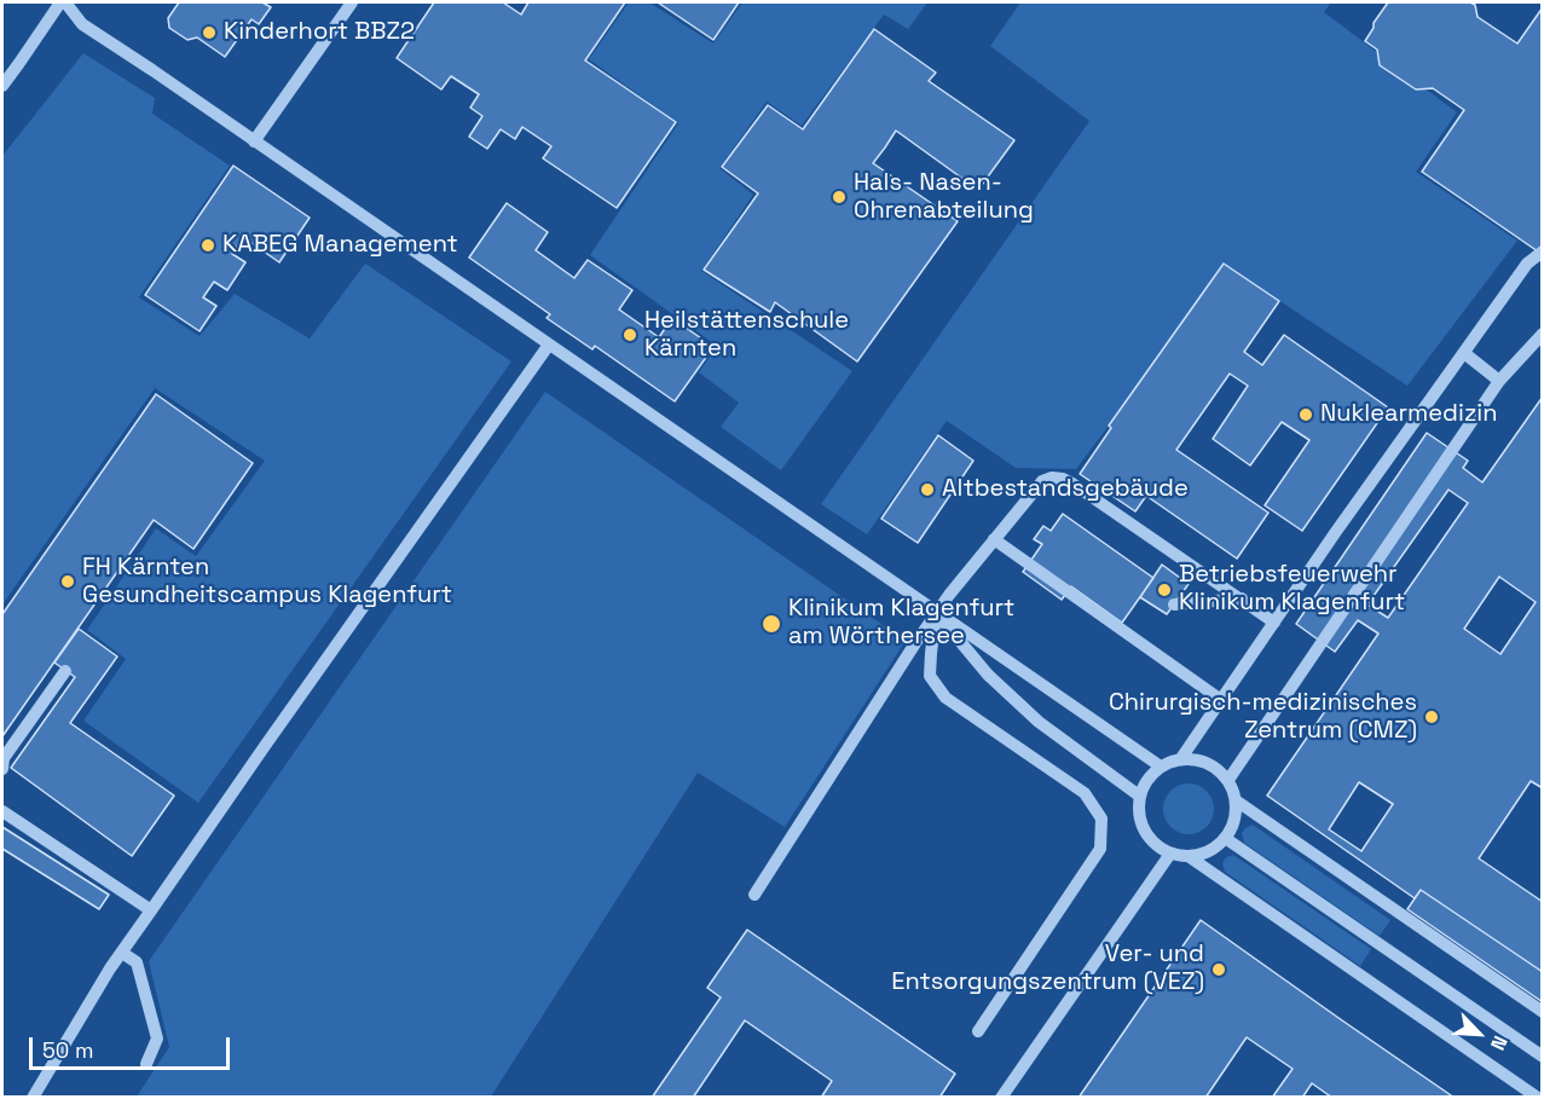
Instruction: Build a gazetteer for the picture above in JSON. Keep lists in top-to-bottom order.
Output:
{
  "places": [
    "Kinderhort BBZ2",
    "Hals- Nasen- Ohrenabteilung",
    "KABEG Management",
    "Heilstättenschule Kärnten",
    "Nuklearmedizin",
    "Altbestandsgebäude",
    "FH Kärnten Gesundheitscampus Klagenfurt",
    "Betriebsfeuerwehr Klinikum Klagenfurt",
    "Klinikum Klagenfurt am Wörthersee",
    "Chirurgisch-medizinisches Zentrum (CMZ)",
    "Ver- und Entsorgungszentrum (VEZ)"
  ],
  "scale_bar": "50 m",
  "north": "bottom right"
}
